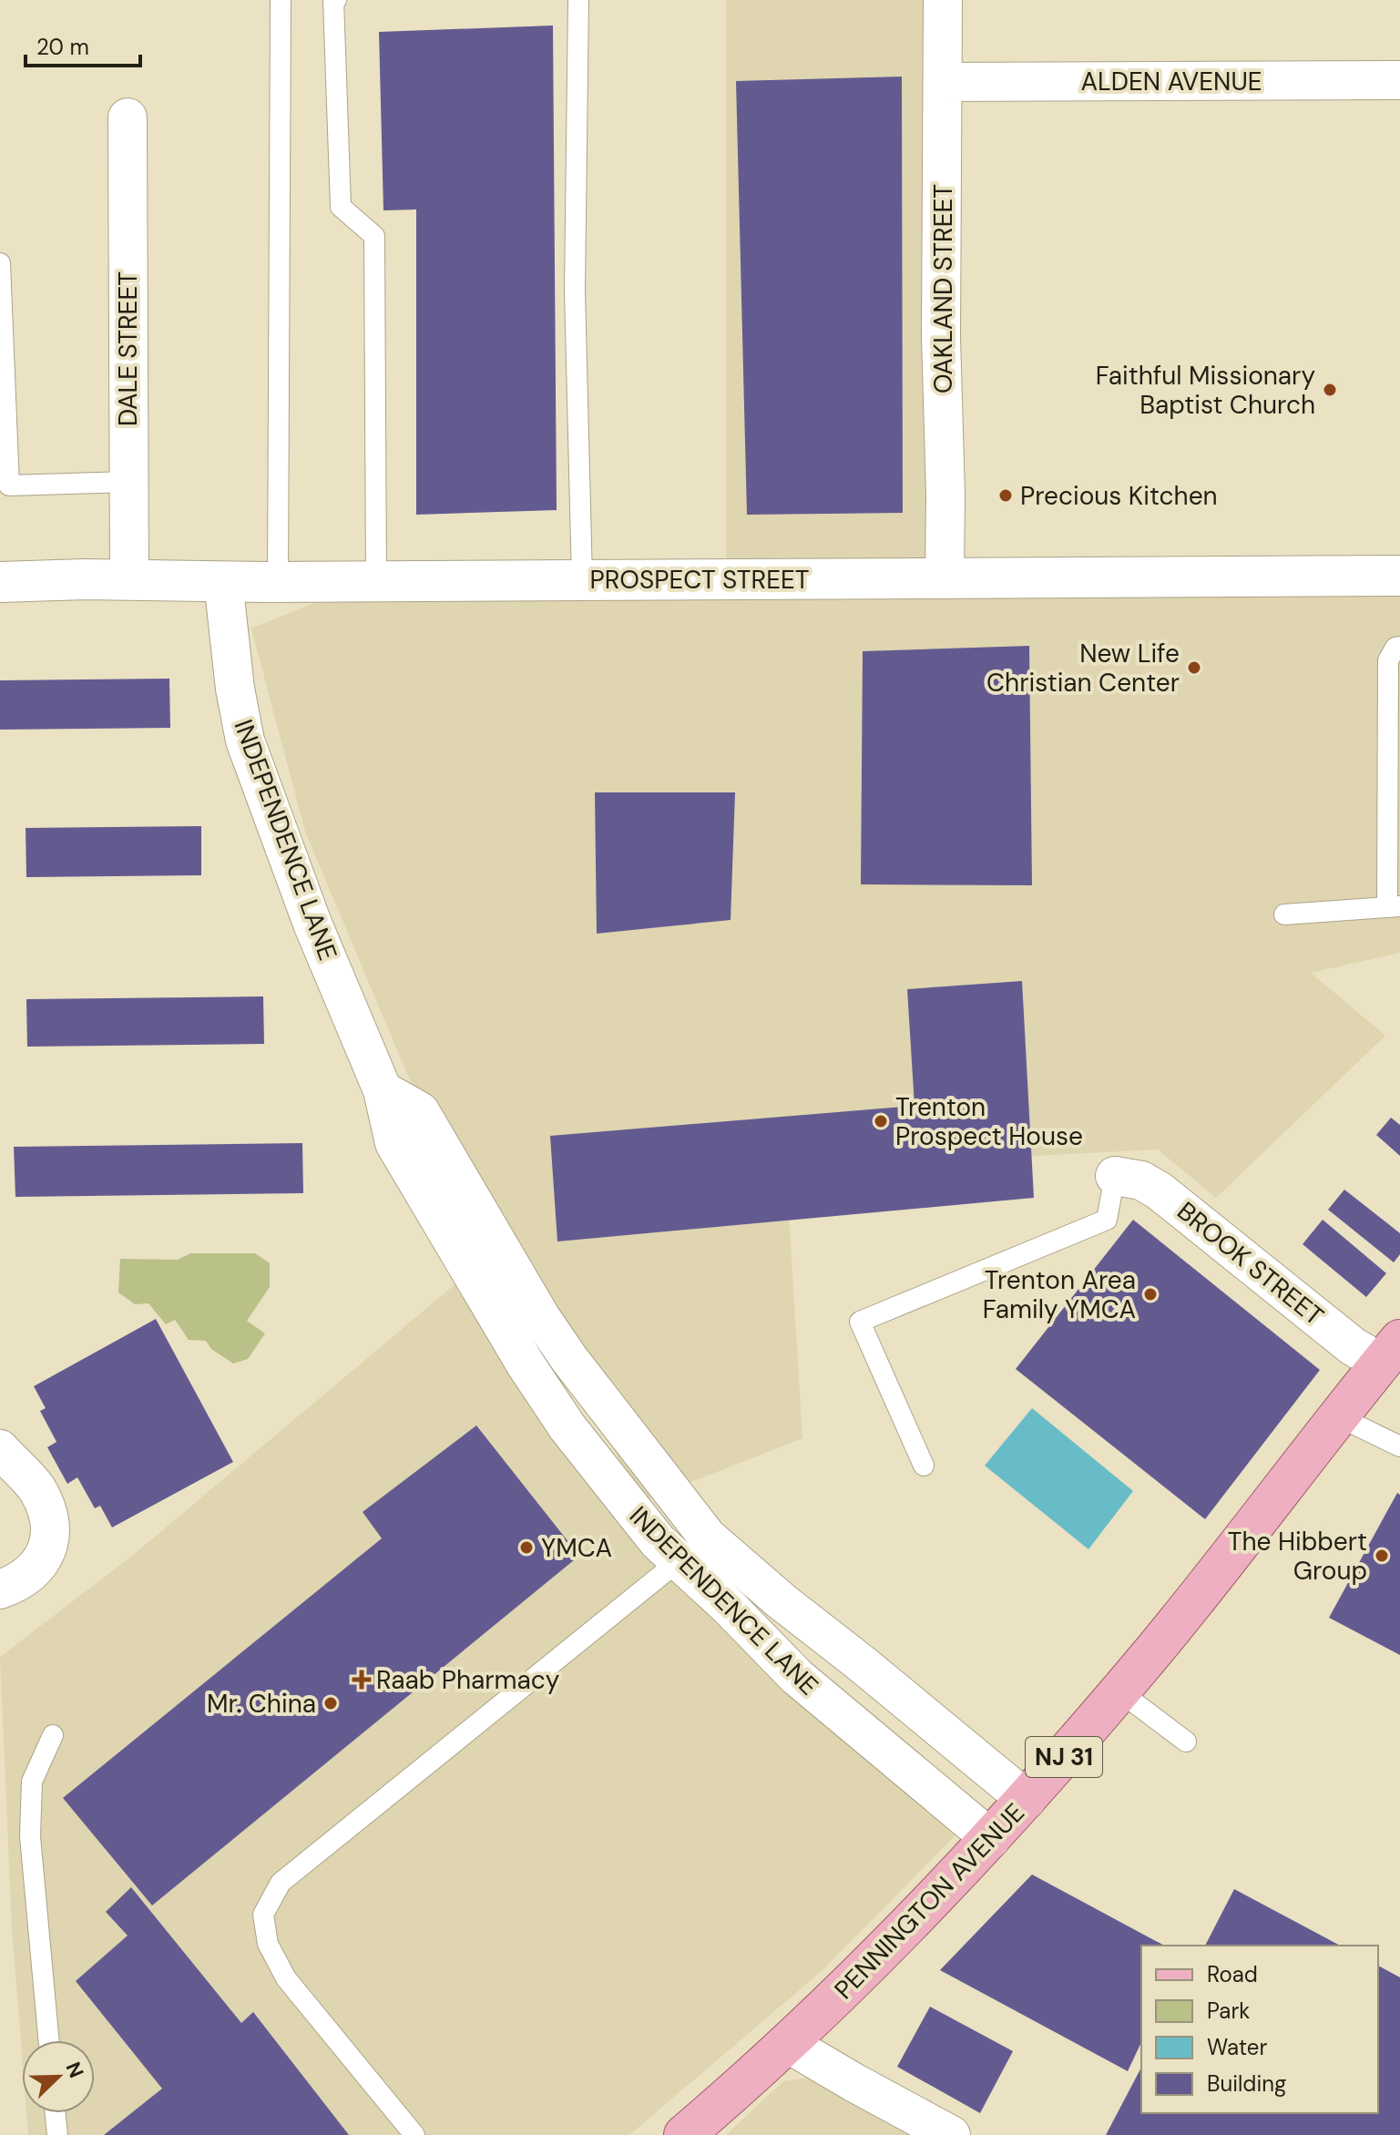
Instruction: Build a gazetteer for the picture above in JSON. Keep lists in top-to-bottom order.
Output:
{
  "streets": {
    "main road": ["NJ 31", "PENNINGTON AVENUE"],
    "street": [
      "ALDEN AVENUE",
      "OAKLAND STREET",
      "DALE STREET",
      "PROSPECT STREET",
      "INDEPENDENCE LANE",
      "BROOK STREET"
    ]
  },
  "crossings": [
    ["ALDEN AVENUE", "OAKLAND STREET"],
    ["OAKLAND STREET", "PROSPECT STREET"],
    ["DALE STREET", "PROSPECT STREET"],
    ["PROSPECT STREET", "INDEPENDENCE LANE"],
    ["INDEPENDENCE LANE", "PENNINGTON AVENUE"],
    ["BROOK STREET", "PENNINGTON AVENUE"]
  ],
  "places": {
    "other": [
      "Faithful Missionary Baptist Church",
      "Precious Kitchen",
      "New Life Christian Center",
      "Trenton Prospect House",
      "Trenton Area Family YMCA",
      "YMCA",
      "The Hibbert Group",
      "Mr. China"
    ],
    "health": ["Raab Pharmacy"]
  },
  "legend": [
    "Road",
    "Park",
    "Water",
    "Building"
  ],
  "scale_bar": "20 m",
  "north": "top right"
}
